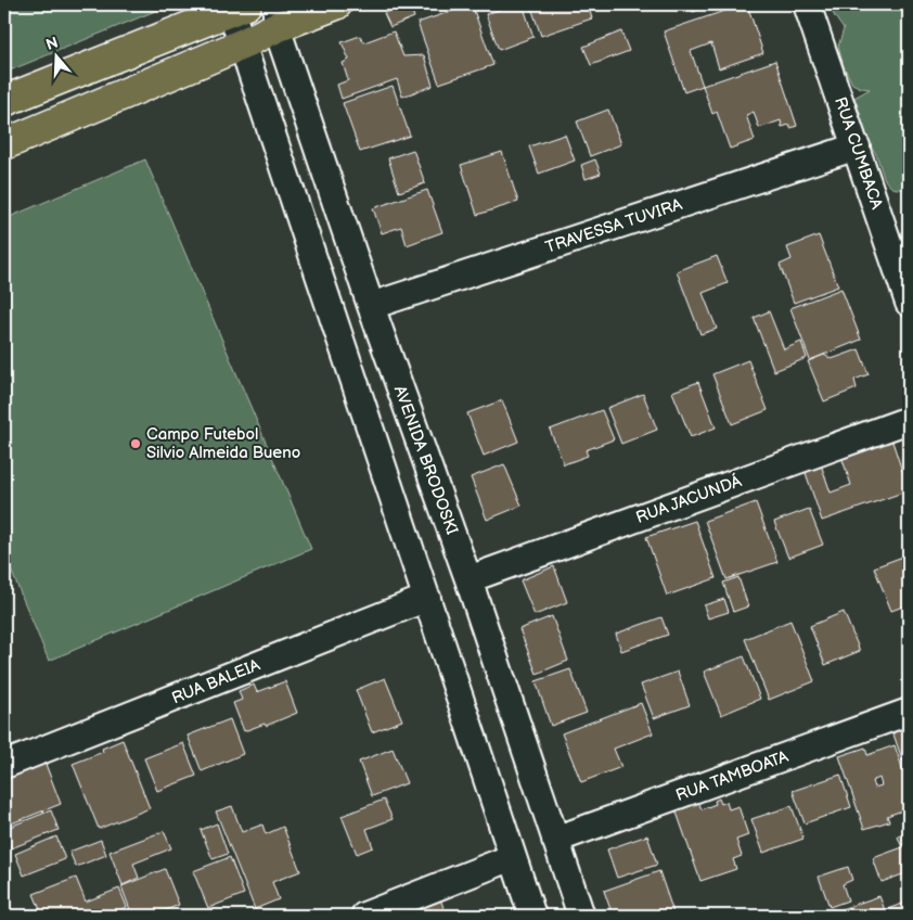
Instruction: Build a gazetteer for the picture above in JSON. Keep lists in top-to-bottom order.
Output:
{
  "streets": {
    "street": [
      "RUA CUMBACA",
      "TRAVESSA TUVIRA",
      "AVENIDA BRODOSKI",
      "RUA JACUNDÁ",
      "RUA BALEIA",
      "RUA TAMBOATA"
    ]
  },
  "crossings": [
    ["RUA CUMBACA", "TRAVESSA TUVIRA"],
    ["TRAVESSA TUVIRA", "AVENIDA BRODOSKI"],
    ["AVENIDA BRODOSKI", "RUA JACUNDÁ"],
    ["AVENIDA BRODOSKI", "RUA TAMBOATA"]
  ],
  "places": ["Campo Futebol Silvio Almeida Bueno"],
  "north": "top"
}
